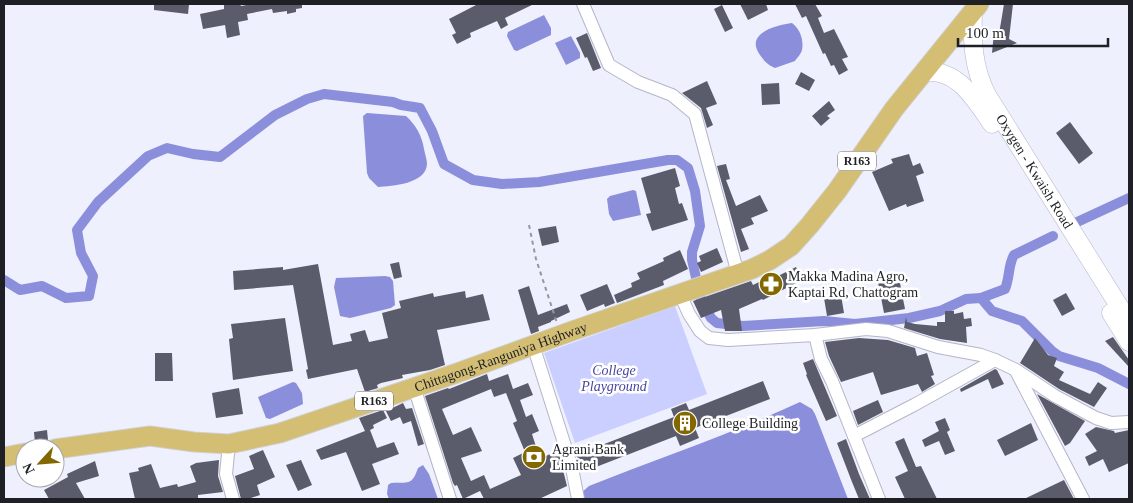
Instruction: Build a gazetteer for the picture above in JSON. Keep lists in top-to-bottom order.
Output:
{
  "streets": {
    "main road": ["R163", "Oxygen - Kwaish Road", "Chittagong-Ranguniya Highway"]
  },
  "crossings": [
    ["R163", "Oxygen - Kwaish Road"],
    ["R163", "Chittagong-Ranguniya Highway"]
  ],
  "parks": ["College Playground"],
  "places": {
    "pharmacy": ["Makka Madina Agro, Kaptai Rd, Chattogram"],
    "building": ["College Building"],
    "bank": ["Agrani Bank Limited"]
  },
  "scale_bar": "100 m",
  "north": "bottom left"
}
